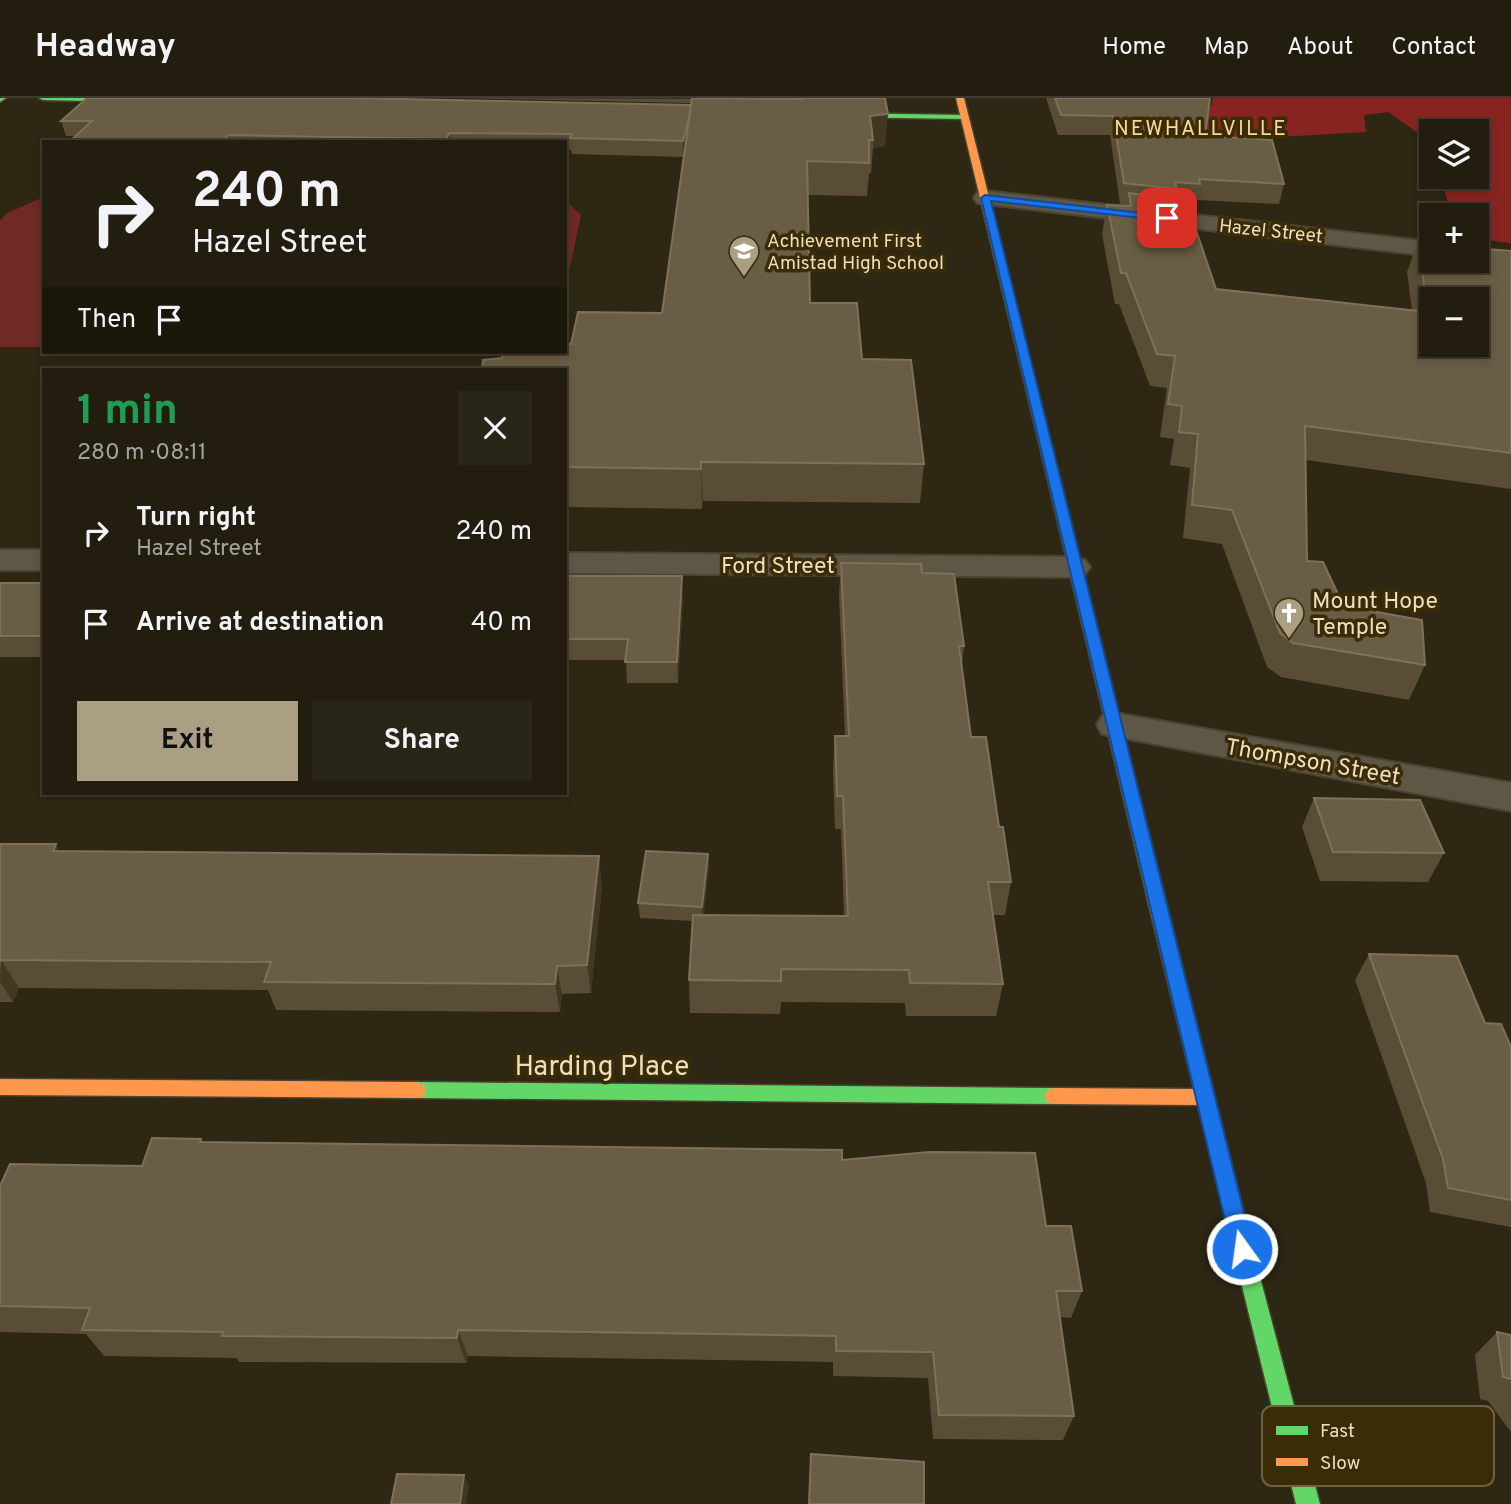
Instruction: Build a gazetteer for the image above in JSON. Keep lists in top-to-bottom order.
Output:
{
  "streets": {
    "main road": ["Harding Place"],
    "street": ["Hazel Street", "Ford Street", "Thompson Street"]
  },
  "districts": ["NEWHALLVILLE"],
  "places": {
    "school or university": ["Achievement First Amistad High School"],
    "church": ["Mount Hope Temple"]
  },
  "legend": ["Fast", "Slow"],
  "page": {
    "header": "Headway",
    "nav": [
      "Home",
      "Map",
      "About",
      "Contact"
    ],
    "map_buttons": ["+", "−"],
    "turn": ["240 m", "Hazel Street"],
    "then": "Then",
    "heading": ["1 min", "280 m · 08:11"],
    "list": [
      {
        "name": "Turn right",
        "note": "Hazel Street",
        "value": "240 m"
      },
      {
        "name": "Arrive at destination",
        "value": "40 m"
      }
    ],
    "buttons": ["Exit", "Share"]
  }
}
